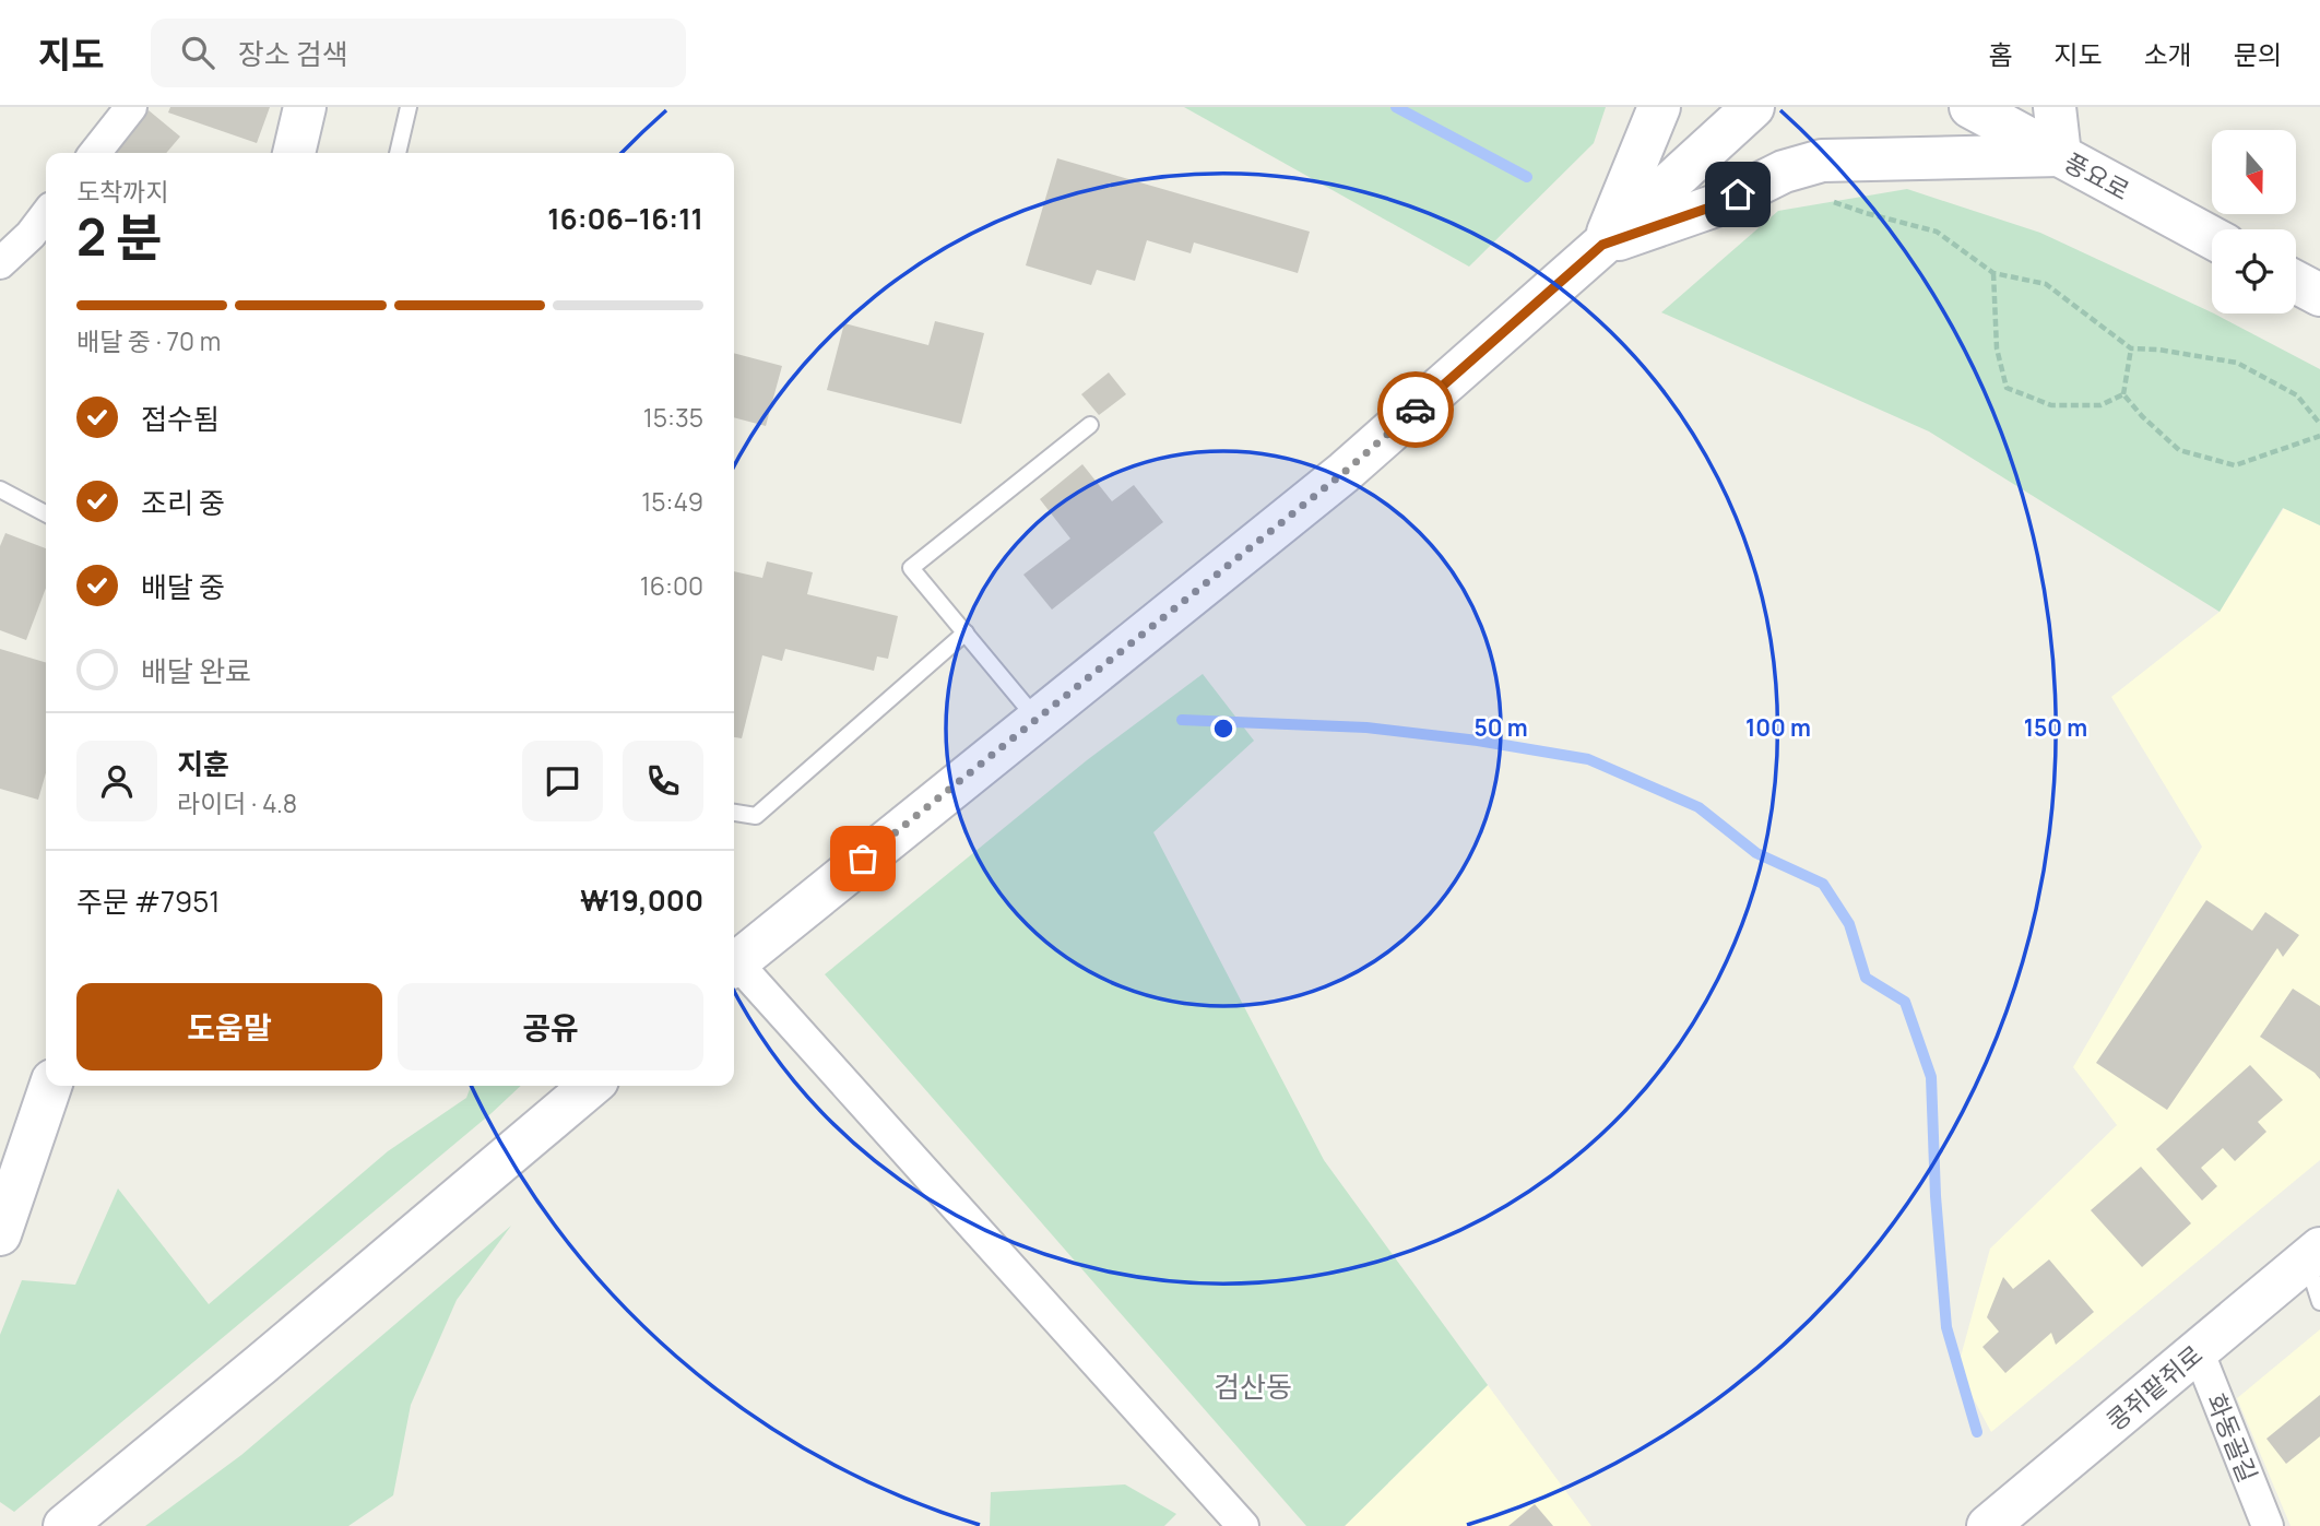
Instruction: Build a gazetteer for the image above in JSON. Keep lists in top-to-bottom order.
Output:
{
  "streets": {
    "street": ["풍요로", "콩쥐팥쥐로", "화동골길"]
  },
  "crossings": [
    ["콩쥐팥쥐로", "화동골길"]
  ],
  "districts": ["검산동"],
  "north": "bottom",
  "page": {
    "header": "지도",
    "search": "장소 검색",
    "nav": [
      "홈",
      "지도",
      "소개",
      "문의"
    ],
    "heading": ["2 분", "도착까지", "16:06–16:11"],
    "panel": [
      "지훈",
      "라이더 · 4.8",
      "주문 #7951",
      "₩19,000"
    ],
    "bar": "배달 중 · 70 m",
    "list": [
      ["접수됨", "15:35"],
      ["조리 중", "15:49"],
      ["배달 중", "16:00"],
      "배달 완료"
    ],
    "buttons": ["도움말", "공유"]
  },
  "rings": ["50 m", "100 m", "150 m"]
}
